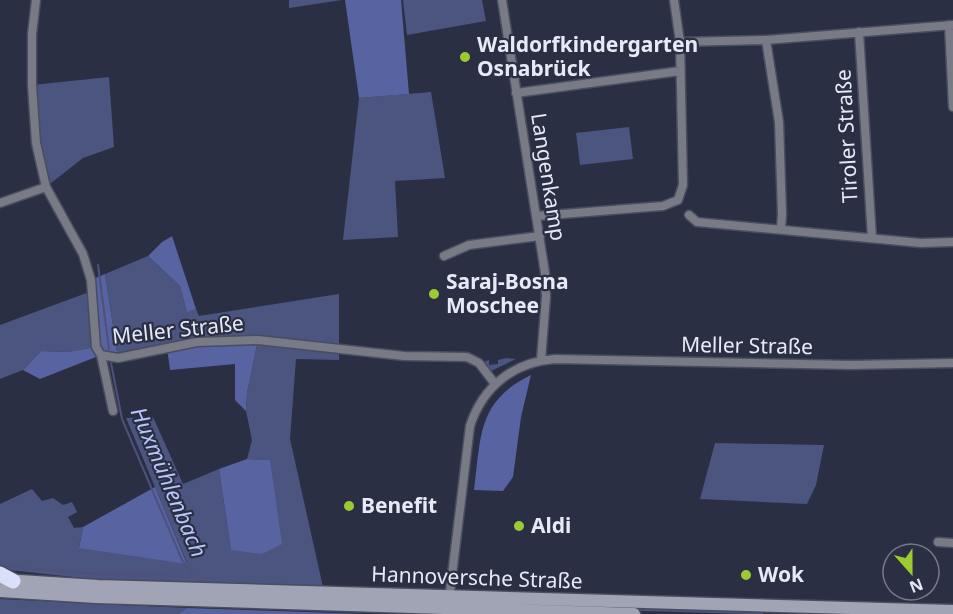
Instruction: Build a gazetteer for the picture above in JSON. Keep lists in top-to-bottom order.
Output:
{
  "streets": {
    "main road": ["Hannoversche Straße"],
    "street": ["Tiroler Straße", "Langenkamp", "Meller Straße"]
  },
  "crossings": [
    ["Langenkamp", "Meller Straße"]
  ],
  "water": ["Huxmühlenbach"],
  "places": [
    "Waldorfkindergarten Osnabrück",
    "Saraj-Bosna Moschee",
    "Benefit",
    "Aldi",
    "Wok"
  ],
  "north": "bottom"
}
